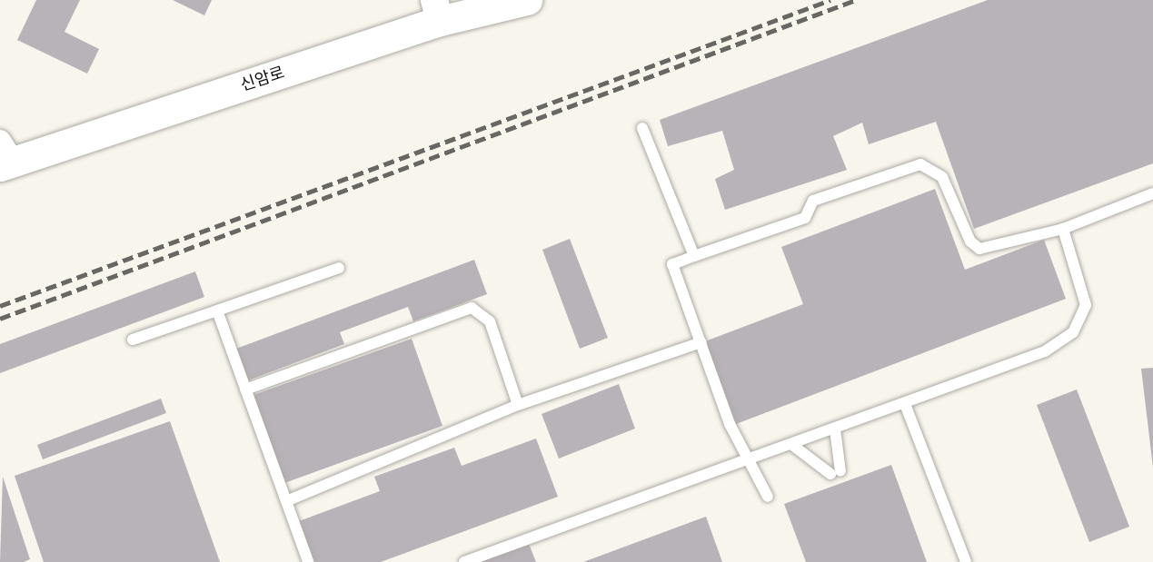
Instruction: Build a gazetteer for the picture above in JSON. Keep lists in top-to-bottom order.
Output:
{
  "streets": {
    "main road": ["신암로"]
  }
}
